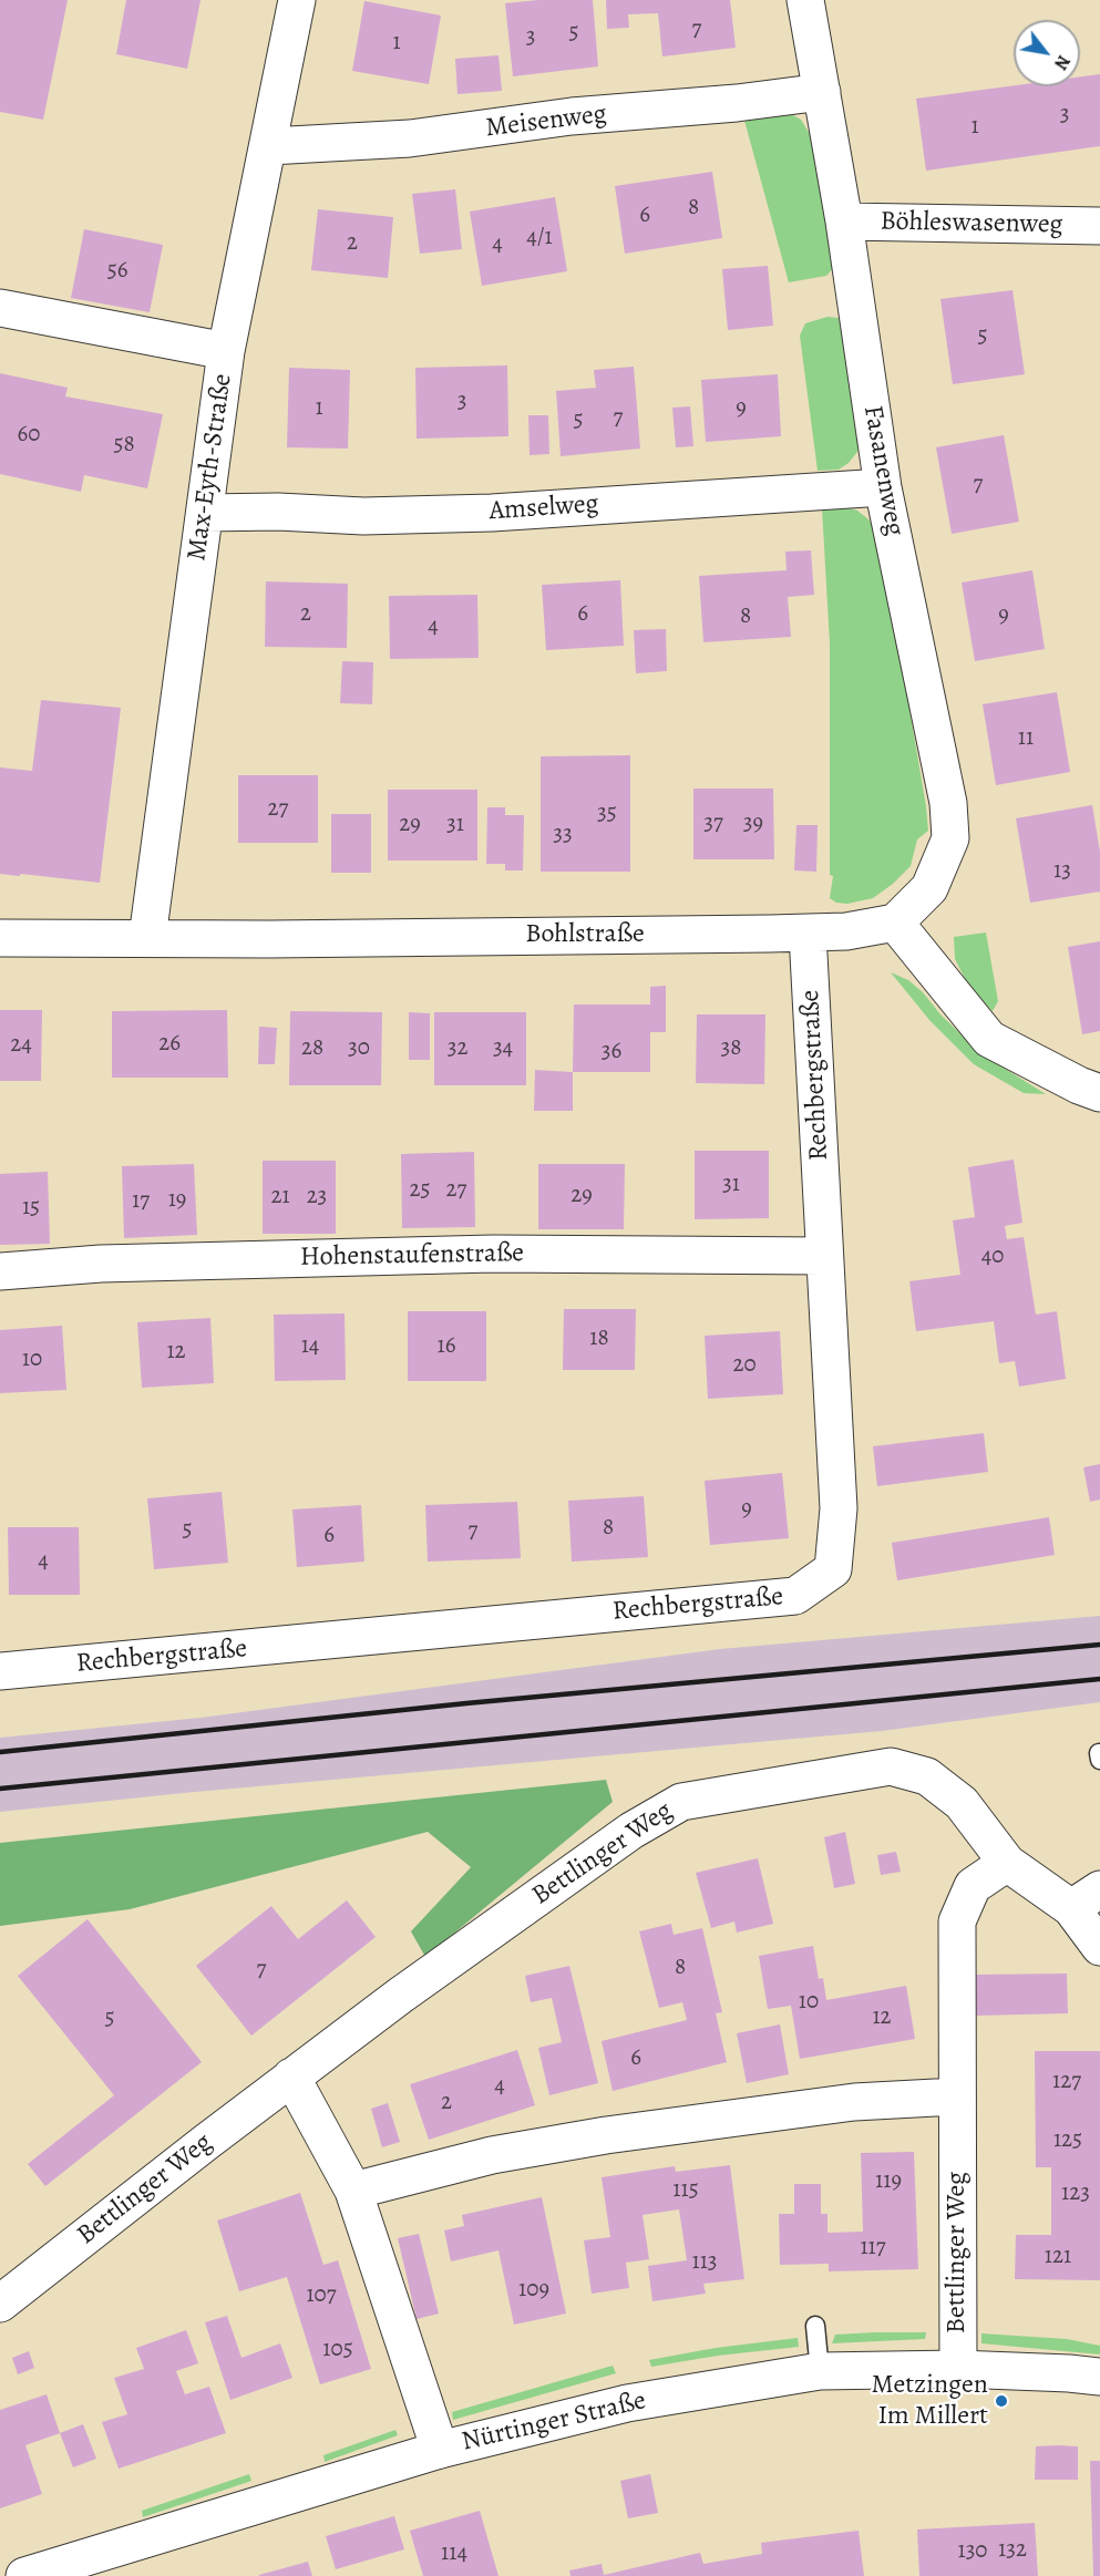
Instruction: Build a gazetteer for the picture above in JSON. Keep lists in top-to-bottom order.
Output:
{
  "streets": {
    "street": [
      "Meisenweg",
      "Böhleswasenweg",
      "Max-Eyth-Straße",
      "Fasanenweg",
      "Amselweg",
      "Bohlstraße",
      "Rechbergstraße",
      "Hohenstaufenstraße",
      "Bettlinger Weg",
      "Nürtinger Straße"
    ]
  },
  "crossings": [
    ["Meisenweg", "Max-Eyth-Straße"],
    ["Meisenweg", "Fasanenweg"],
    ["Böhleswasenweg", "Fasanenweg"],
    ["Max-Eyth-Straße", "Amselweg"],
    ["Max-Eyth-Straße", "Bohlstraße"],
    ["Fasanenweg", "Amselweg"],
    ["Fasanenweg", "Bohlstraße"],
    ["Bohlstraße", "Rechbergstraße"],
    ["Rechbergstraße", "Hohenstaufenstraße"],
    ["Bettlinger Weg", "Nürtinger Straße"]
  ],
  "places": ["Metzingen Im Millert"],
  "house_numbers": [
    "7",
    "5",
    "3",
    "1",
    "3",
    "1",
    "8",
    "6",
    "4/1",
    "2",
    "4",
    "56",
    "5",
    "3",
    "1",
    "9",
    "7",
    "5",
    "60",
    "58",
    "7",
    "2",
    "6",
    "9",
    "8",
    "4",
    "11",
    "27",
    "35",
    "37",
    "39",
    "29",
    "31",
    "33",
    "13",
    "26",
    "24",
    "28",
    "30",
    "32",
    "34",
    "38",
    "36",
    "31",
    "25",
    "27",
    "29",
    "21",
    "23",
    "19",
    "17",
    "15",
    "40",
    "18",
    "14",
    "16",
    "12",
    "10",
    "20",
    "9",
    "8",
    "5",
    "7",
    "6",
    "4",
    "8",
    "7",
    "10",
    "12",
    "5",
    "6",
    "127",
    "4",
    "2",
    "125",
    "119",
    "115",
    "123",
    "117",
    "121",
    "113",
    "109",
    "107",
    "105",
    "132",
    "130",
    "114"
  ],
  "north": "bottom right"
}
